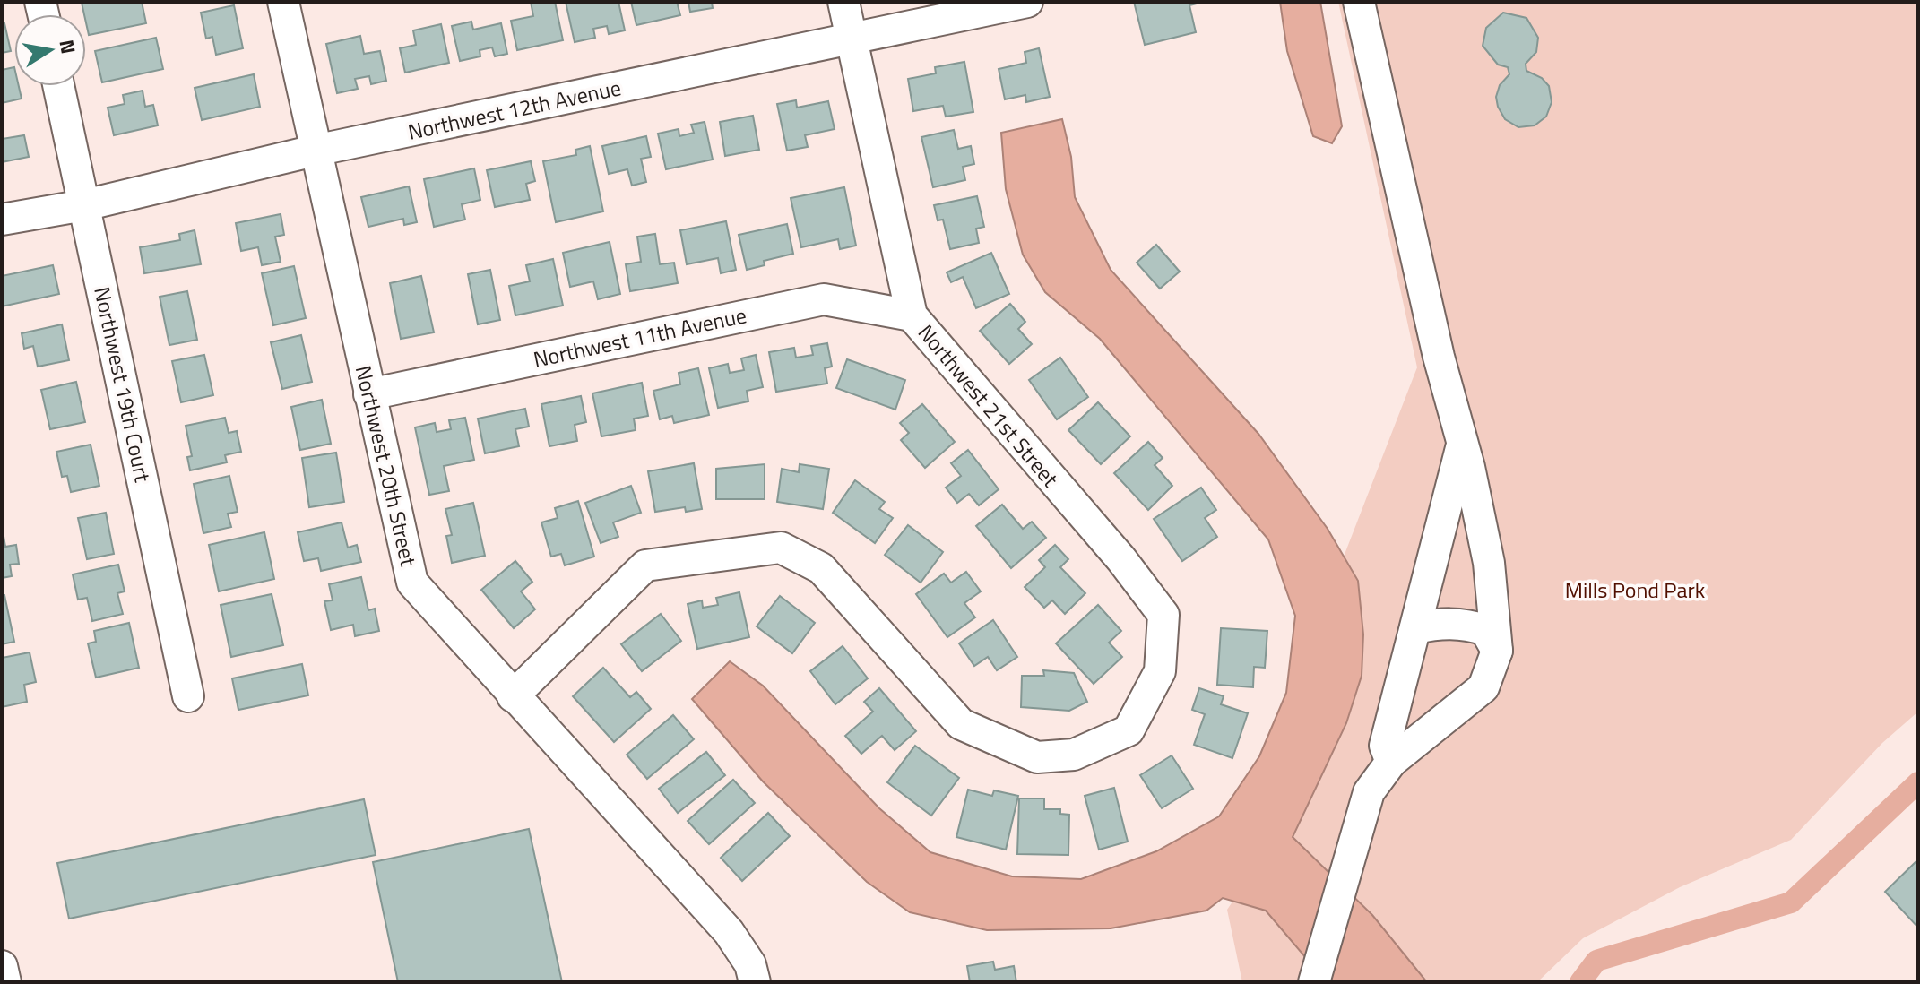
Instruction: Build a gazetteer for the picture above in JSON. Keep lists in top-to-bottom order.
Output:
{
  "streets": {
    "street": [
      "Northwest 12th Avenue",
      "Northwest 11th Avenue",
      "Northwest 19th Court",
      "Northwest 21st Street",
      "Northwest 20th Street"
    ]
  },
  "crossings": [
    ["Northwest 12th Avenue", "Northwest 19th Court"],
    ["Northwest 12th Avenue", "Northwest 21st Street"],
    ["Northwest 12th Avenue", "Northwest 20th Street"],
    ["Northwest 11th Avenue", "Northwest 21st Street"],
    ["Northwest 11th Avenue", "Northwest 20th Street"],
    ["Northwest 21st Street", "Northwest 20th Street"]
  ],
  "parks": ["Mills Pond Park"],
  "north": "right"
}
